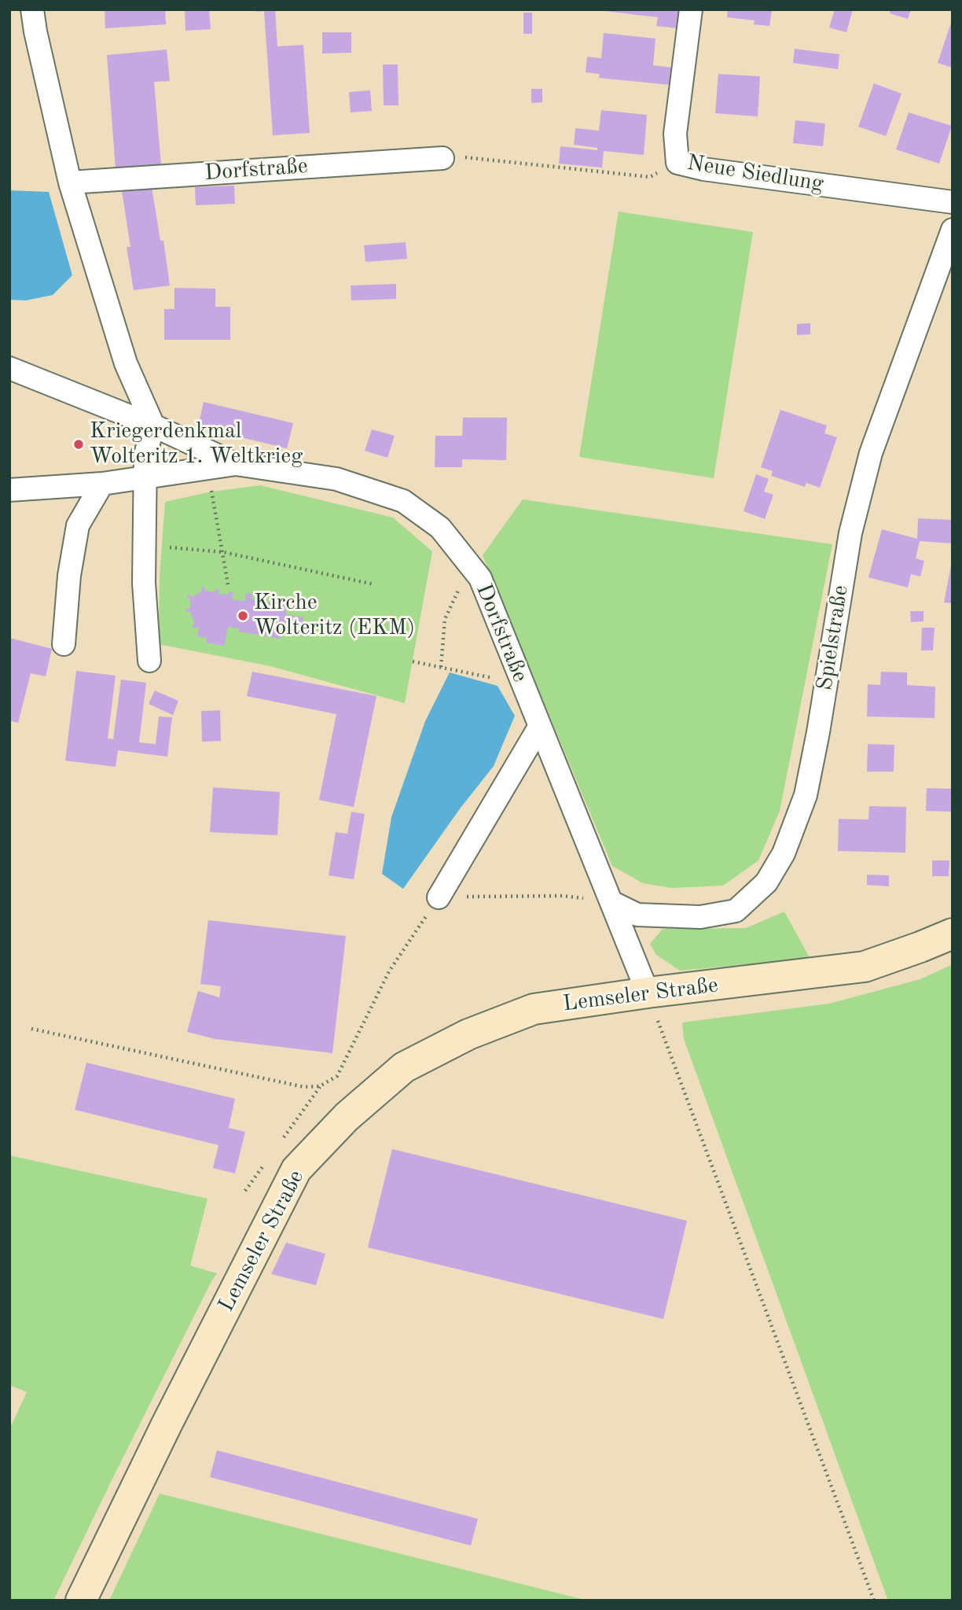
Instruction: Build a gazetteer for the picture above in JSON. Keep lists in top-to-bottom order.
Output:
{
  "streets": {
    "main road": ["Lemseler Straße"],
    "street": ["Dorfstraße", "Neue Siedlung", "Spielstraße"]
  },
  "crossings": [
    ["Dorfstraße", "Spielstraße"],
    ["Dorfstraße", "Lemseler Straße"]
  ],
  "places": ["Kriegerdenkmal Wolteritz 1. Weltkrieg", "Kirche Wolteritz (EKM)"]
}
